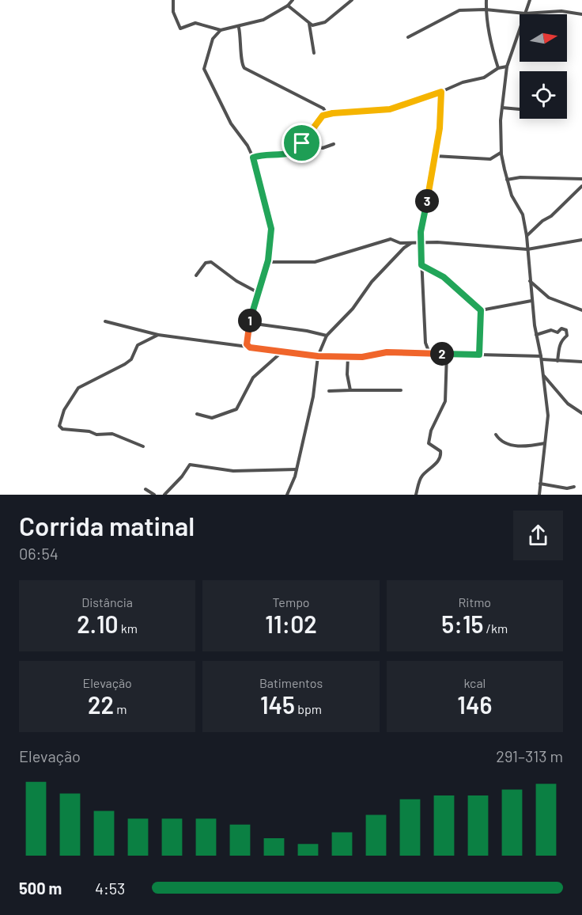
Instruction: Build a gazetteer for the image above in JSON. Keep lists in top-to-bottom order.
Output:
{
  "north": "right",
  "page": {
    "pins": ["3", "1", "2"],
    "heading": ["Corrida matinal", "06:54"],
    "stats": [
      ["Distância", "2.10 km"],
      ["Tempo", "11:02"],
      ["Ritmo", "5:15 /km"],
      ["Elevação", "22 m"],
      ["Batimentos", "145 bpm"],
      ["kcal", "146"]
    ],
    "chart": ["Elevação", "291–313 m"],
    "list": [
      {
        "name": "500 m",
        "note": "4:53"
      }
    ]
  }
}
